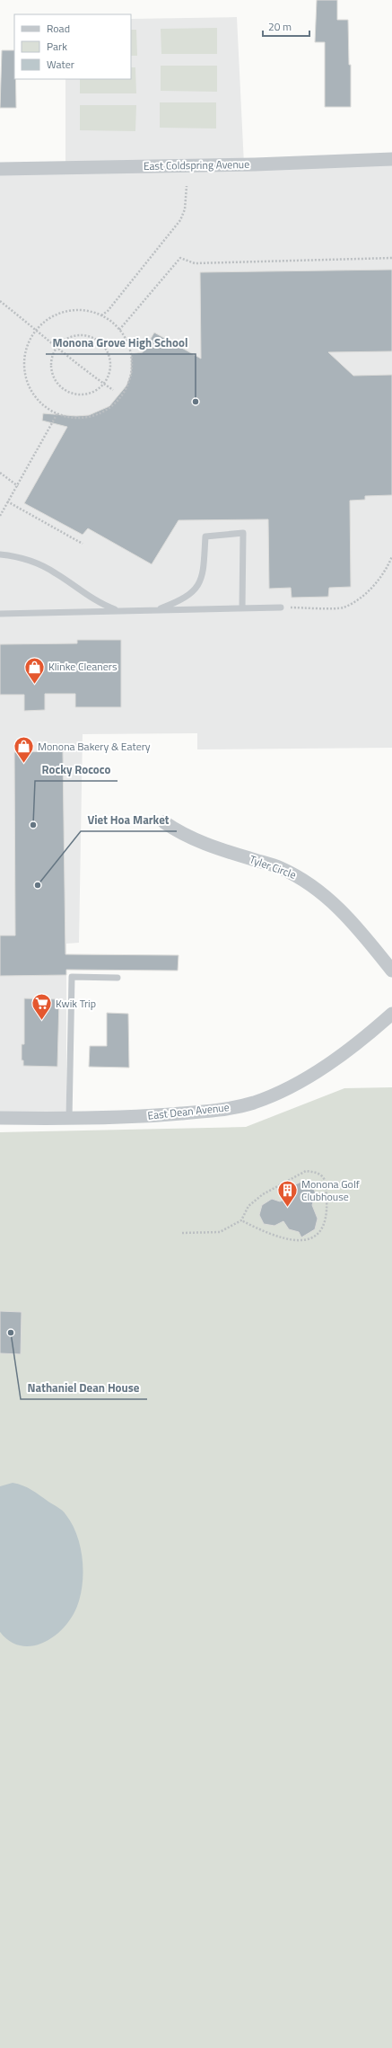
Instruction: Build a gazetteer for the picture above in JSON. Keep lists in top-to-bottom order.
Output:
{
  "streets": {
    "street": ["East Coldspring Avenue", "Tyler Circle", "East Dean Avenue"]
  },
  "places": {
    "other": [
      "Monona Grove High School",
      "Rocky Rococo",
      "Viet Hoa Market",
      "Nathaniel Dean House"
    ],
    "shop": ["Klinke Cleaners", "Monona Bakery & Eatery"],
    "supermarket": ["Kwik Trip"],
    "building": ["Monona Golf Clubhouse"]
  },
  "legend": ["Road", "Park", "Water"],
  "scale_bar": "20 m"
}
